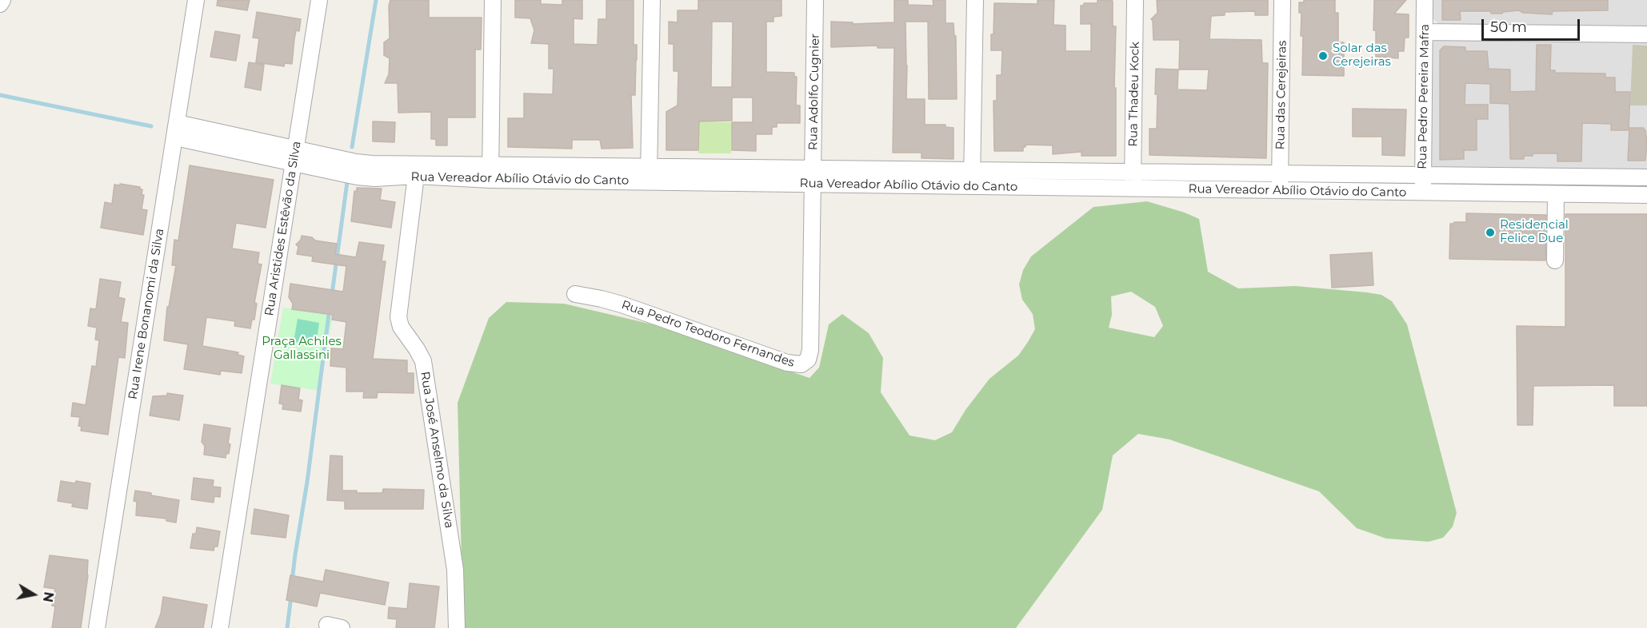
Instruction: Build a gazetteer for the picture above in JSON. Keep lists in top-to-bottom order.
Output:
{
  "streets": {
    "street": [
      "Rua Adolfo Cugnier",
      "Rua Thadeu Kock",
      "Rua das Cerejeiras",
      "Rua Pedro Pereira Mafra",
      "Rua Vereador Abílio Otávio do Canto",
      "Rua Aristides Estêvão da Silva",
      "Rua Irene Bonanomi da Silva",
      "Rua Pedro Teodoro Fernandes",
      "Rua José Anselmo da Silva"
    ]
  },
  "crossings": [
    ["Rua Adolfo Cugnier", "Rua Vereador Abílio Otávio do Canto"],
    ["Rua Adolfo Cugnier", "Rua Pedro Teodoro Fernandes"],
    ["Rua Thadeu Kock", "Rua Vereador Abílio Otávio do Canto"],
    ["Rua das Cerejeiras", "Rua Vereador Abílio Otávio do Canto"],
    ["Rua Pedro Pereira Mafra", "Rua Vereador Abílio Otávio do Canto"],
    ["Rua Vereador Abílio Otávio do Canto", "Rua Aristides Estêvão da Silva"],
    ["Rua Vereador Abílio Otávio do Canto", "Rua Irene Bonanomi da Silva"],
    ["Rua Vereador Abílio Otávio do Canto", "Rua Pedro Teodoro Fernandes"],
    ["Rua Vereador Abílio Otávio do Canto", "Rua José Anselmo da Silva"]
  ],
  "parks": ["Praça Achiles Gallassini"],
  "places": ["Solar das Cerejeiras", "Residencial Felice Due"],
  "scale_bar": "50 m",
  "north": "right"
}
